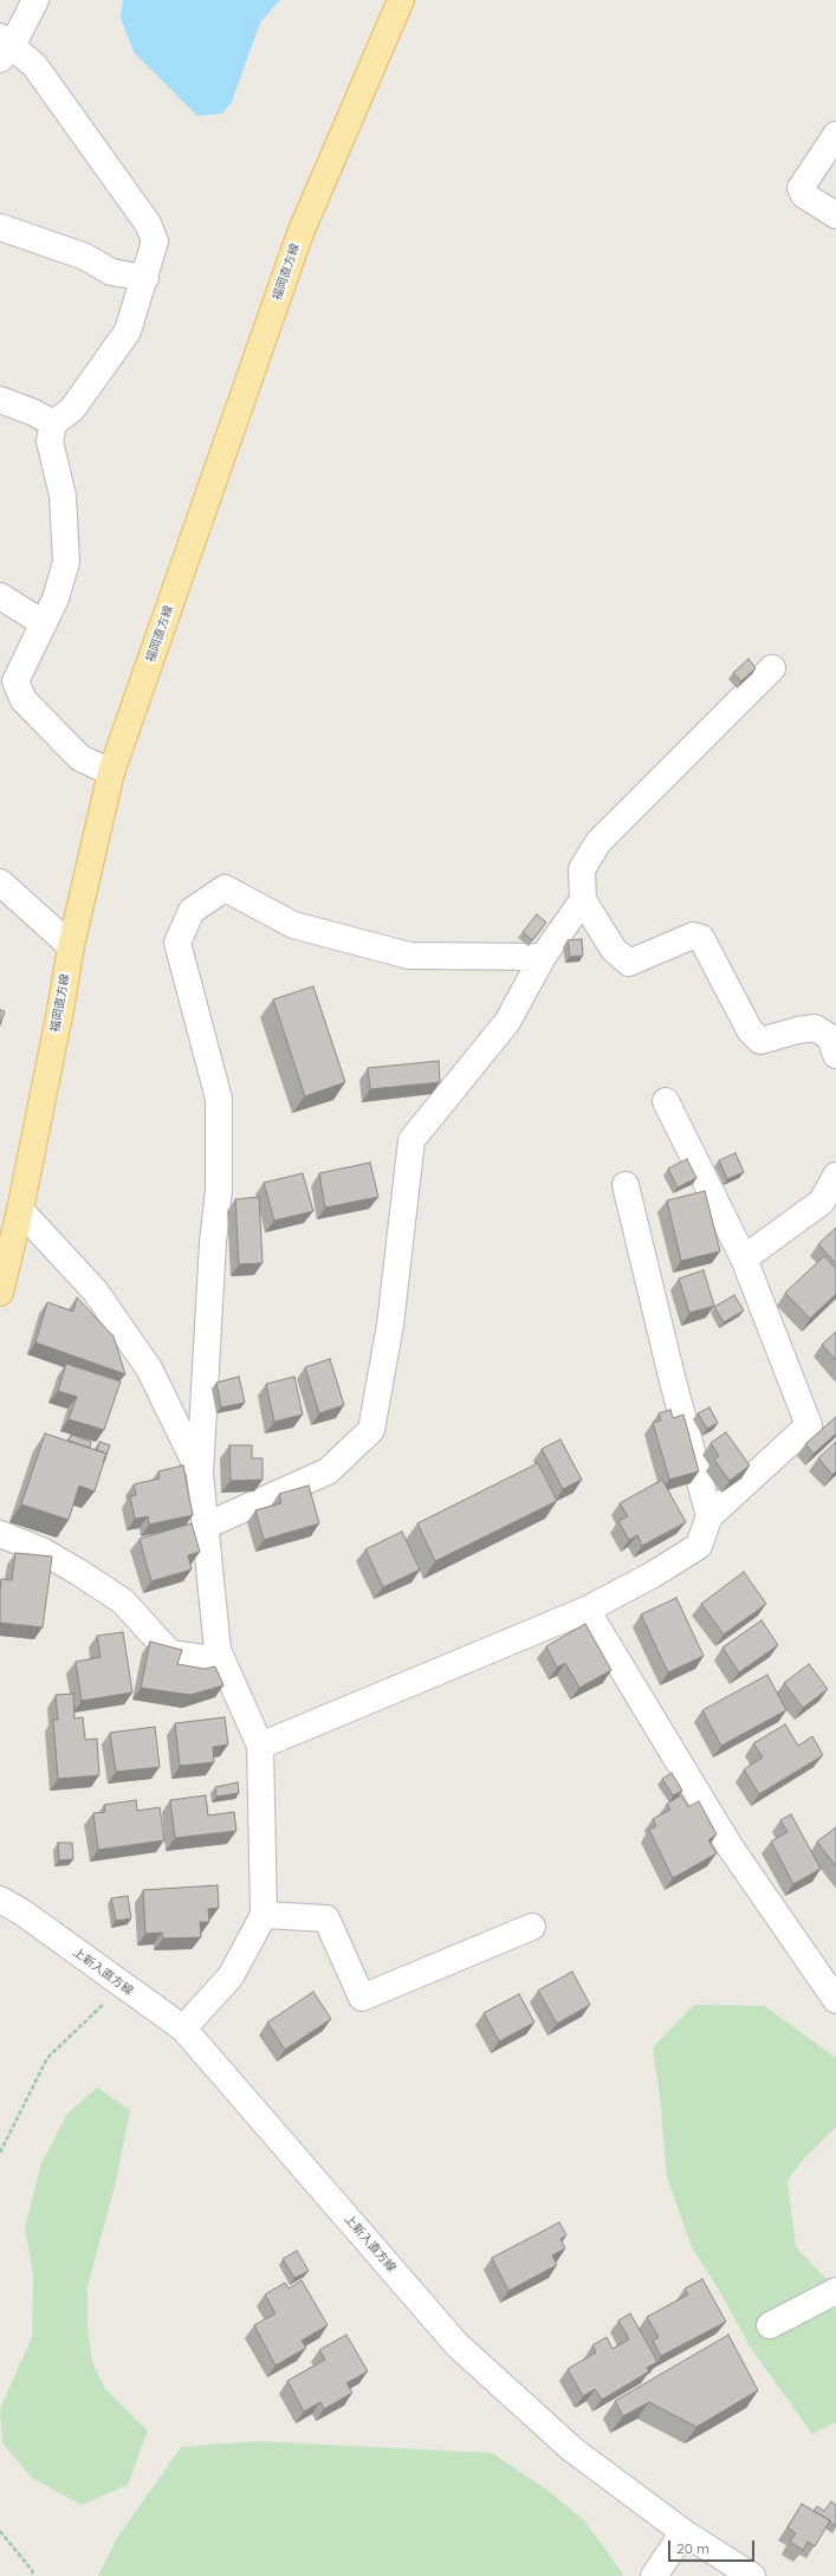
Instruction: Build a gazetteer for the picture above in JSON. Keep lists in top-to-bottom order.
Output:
{
  "streets": {
    "main road": ["福岡直方線"],
    "street": ["上新入直方線"]
  },
  "scale_bar": "20 m"
}
